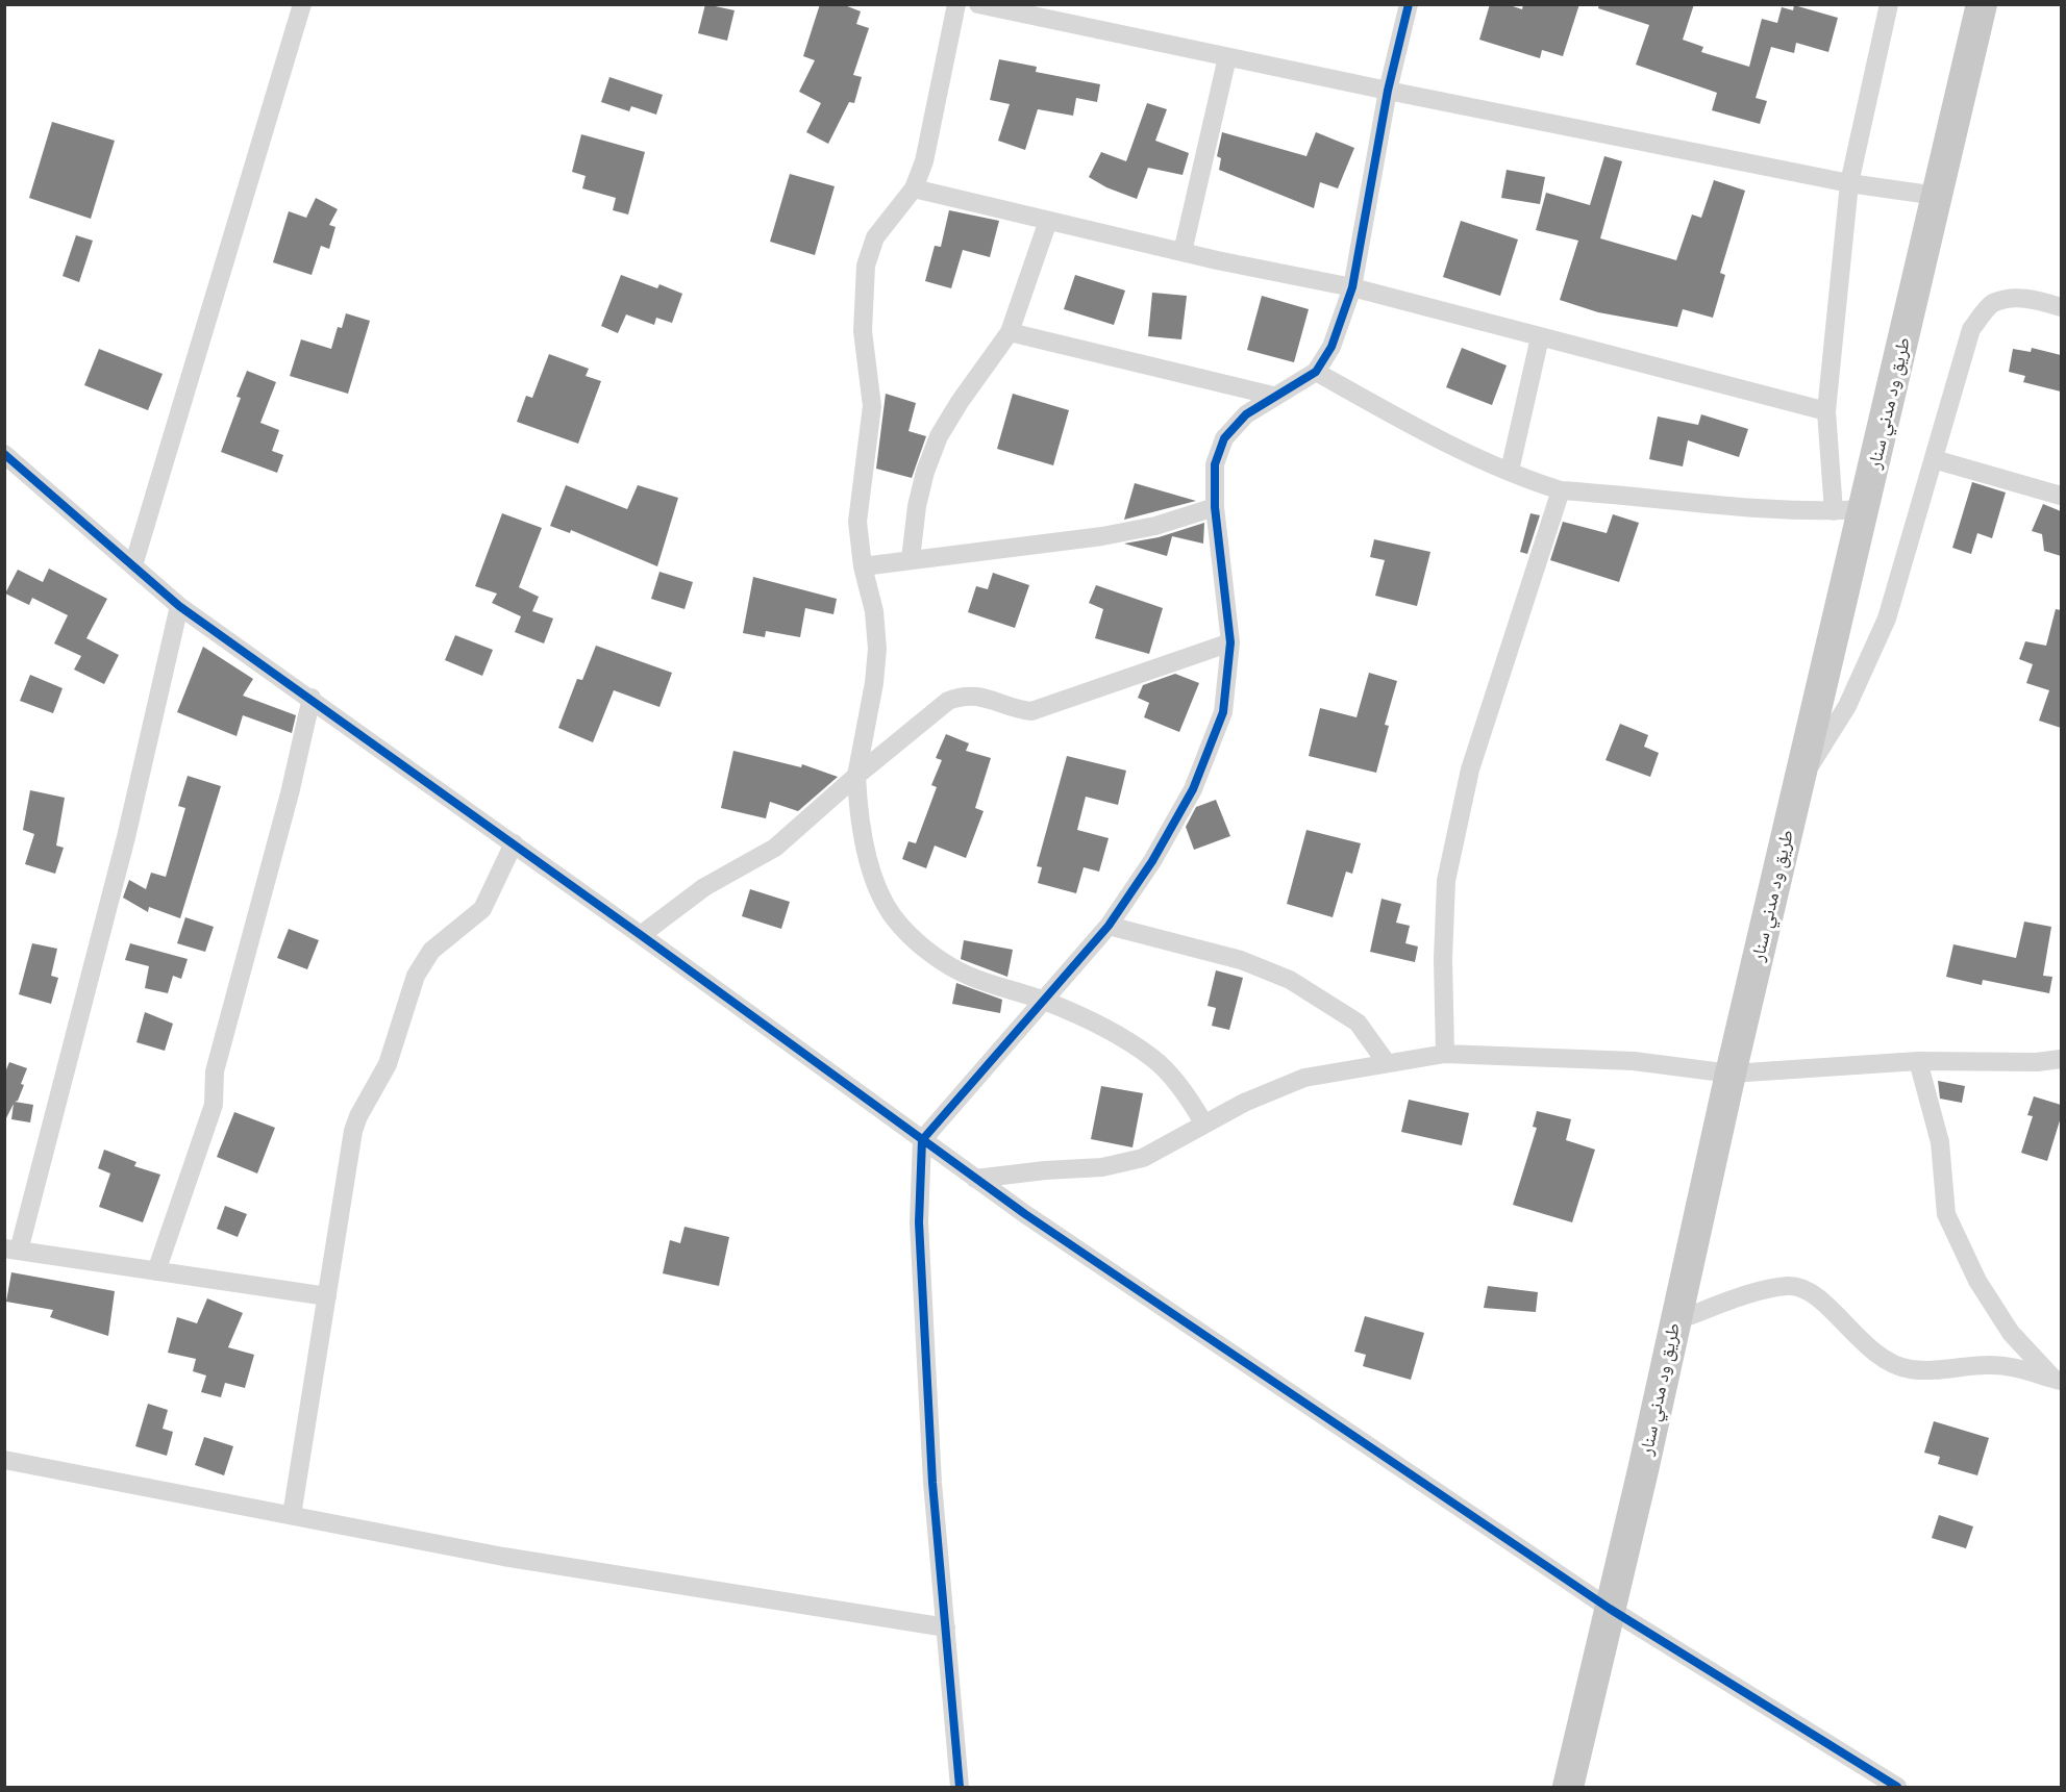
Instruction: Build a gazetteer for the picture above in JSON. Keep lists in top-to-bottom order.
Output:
{
  "streets": {
    "highway": ["طريق ود مدني سنار"]
  }
}
